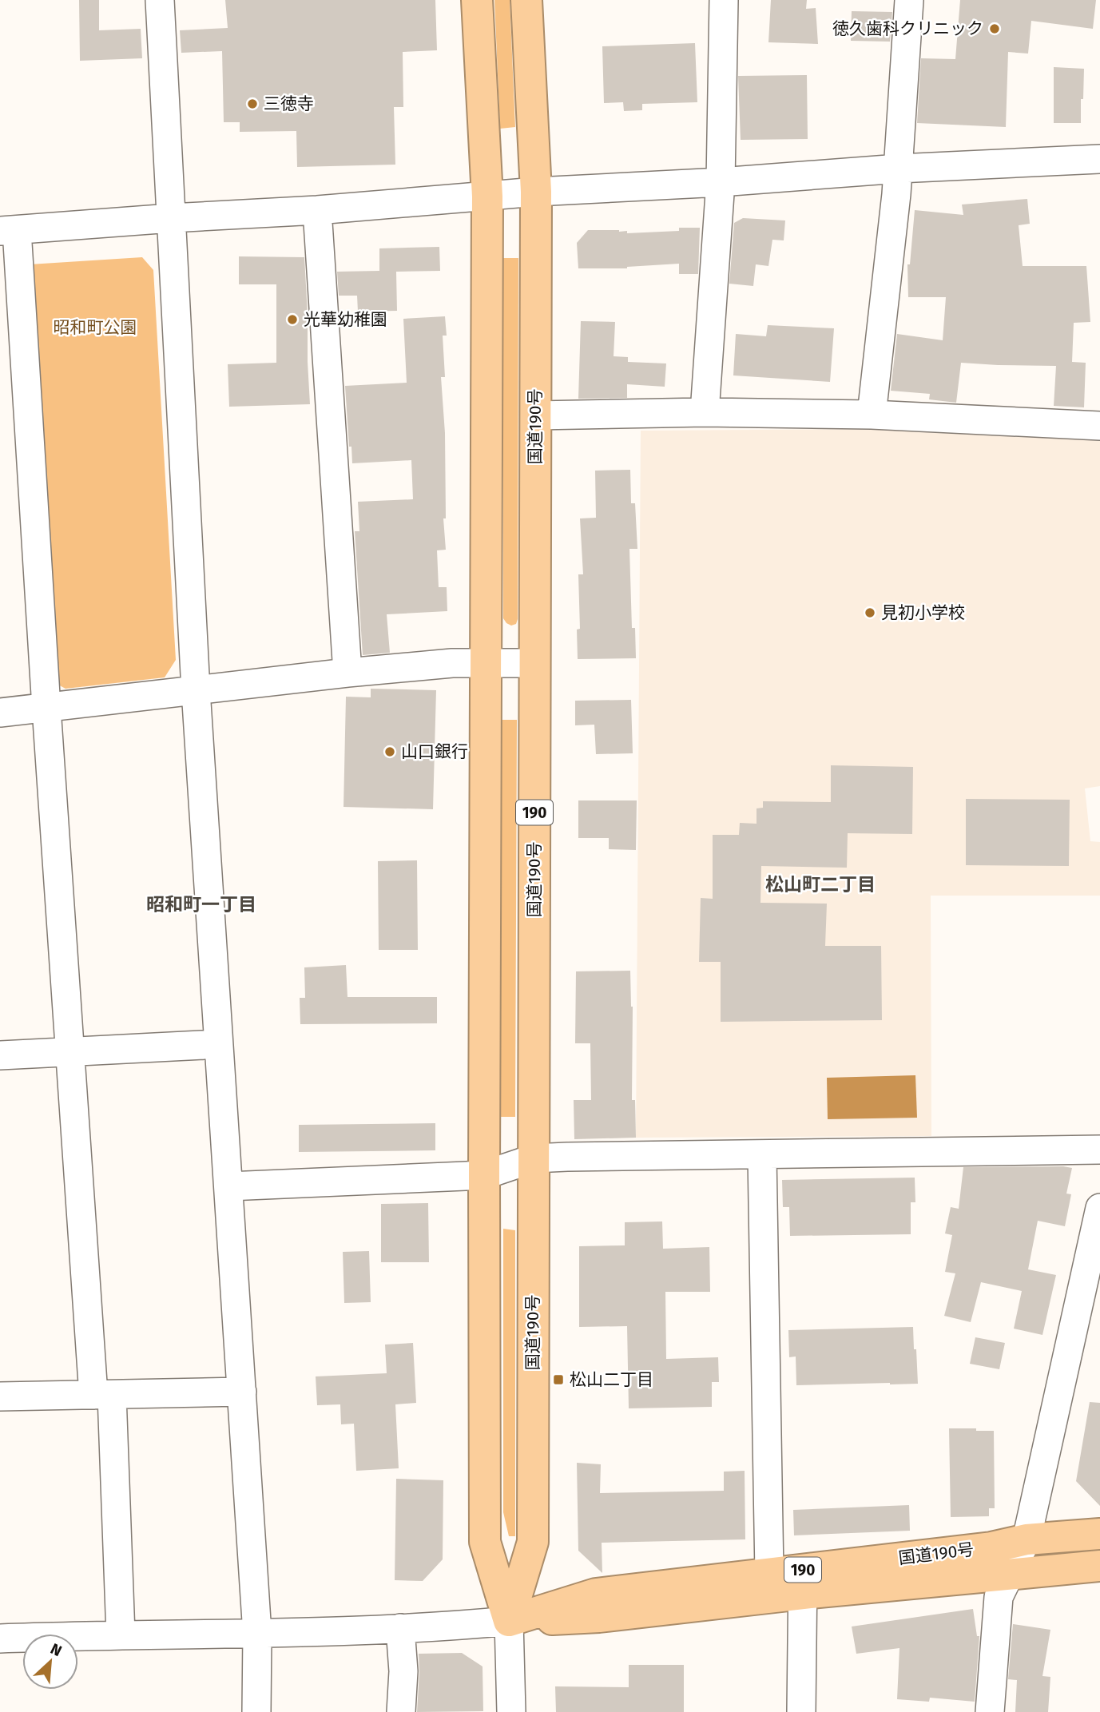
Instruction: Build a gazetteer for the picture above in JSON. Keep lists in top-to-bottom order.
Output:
{
  "streets": {
    "highway": ["国道190号", "190"]
  },
  "districts": ["松山町二丁目", "昭和町一丁目"],
  "parks": ["昭和町公園"],
  "places": {
    "other": [
      "徳久歯科クリニック",
      "三徳寺",
      "光華幼稚園",
      "見初小学校",
      "山口銀行"
    ],
    "transit": ["松山二丁目"]
  },
  "north": "top right"
}
